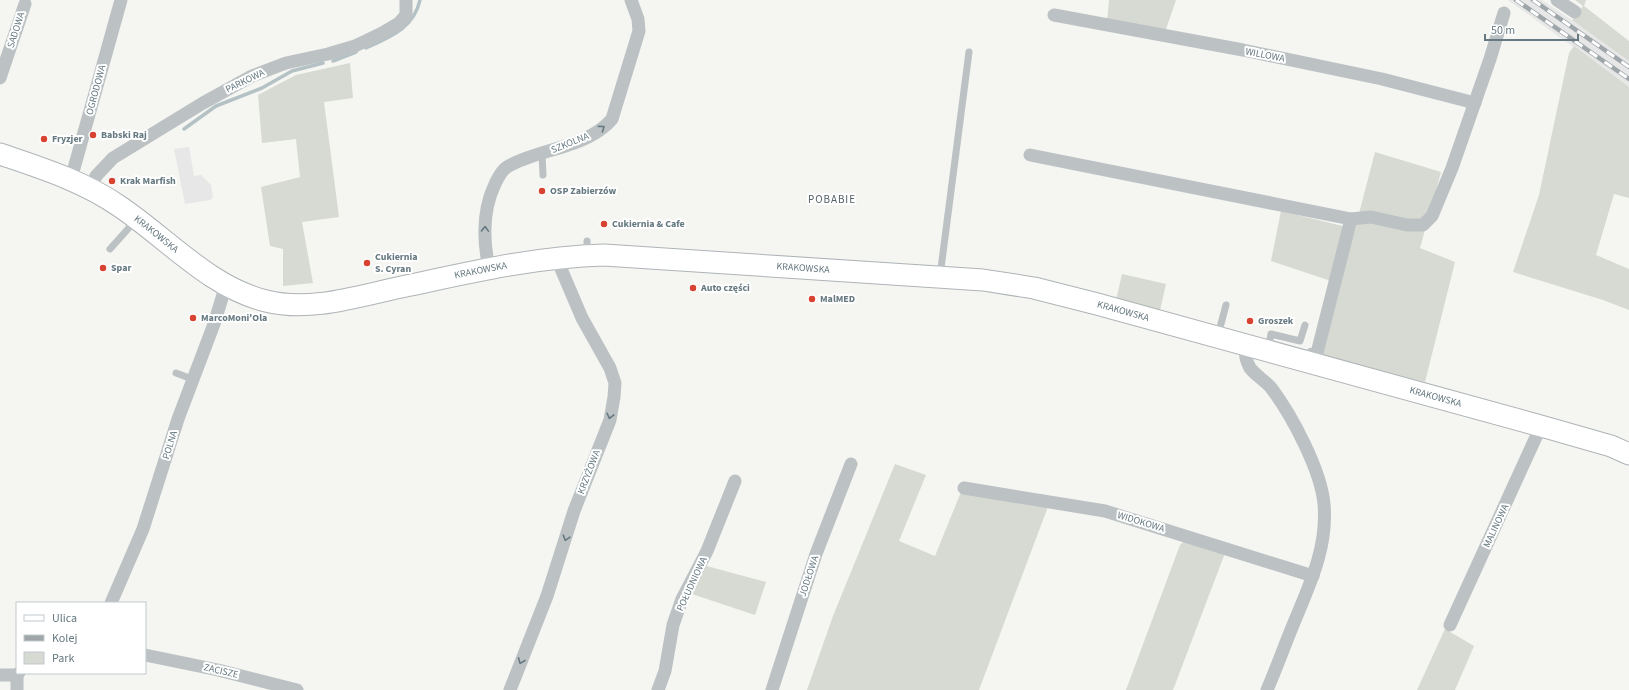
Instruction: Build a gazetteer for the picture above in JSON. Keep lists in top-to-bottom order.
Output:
{
  "streets": {
    "main road": ["KRAKOWSKA"],
    "street": [
      "SADOWA",
      "WILLOWA",
      "PARKOWA",
      "OGRODOWA",
      "SZKOLNA",
      "POLNA",
      "KRZYŻOWA",
      "WIDOKOWA",
      "MALINOWA",
      "JODŁOWA",
      "POŁUDNIOWA",
      "ZACISZE"
    ]
  },
  "crossings": [
    ["PARKOWA", "KRAKOWSKA"],
    ["OGRODOWA", "KRAKOWSKA"],
    ["SZKOLNA", "KRAKOWSKA"],
    ["KRAKOWSKA", "POLNA"],
    ["KRAKOWSKA", "KRZYŻOWA"],
    ["KRAKOWSKA", "MALINOWA"]
  ],
  "one_way": ["SZKOLNA", "KRZYŻOWA"],
  "districts": ["POBABIE"],
  "places": [
    "Babski Raj",
    "Fryzjer",
    "Krak Marfish",
    "OSP Zabierzów",
    "Cukiernia & Cafe",
    "Cukiernia S. Cyran",
    "Spar",
    "Auto części",
    "MalMED",
    "MarcoMoni'Ola",
    "Groszek"
  ],
  "legend": ["Ulica", "Kolej", "Park"],
  "scale_bar": "50 m"
}
